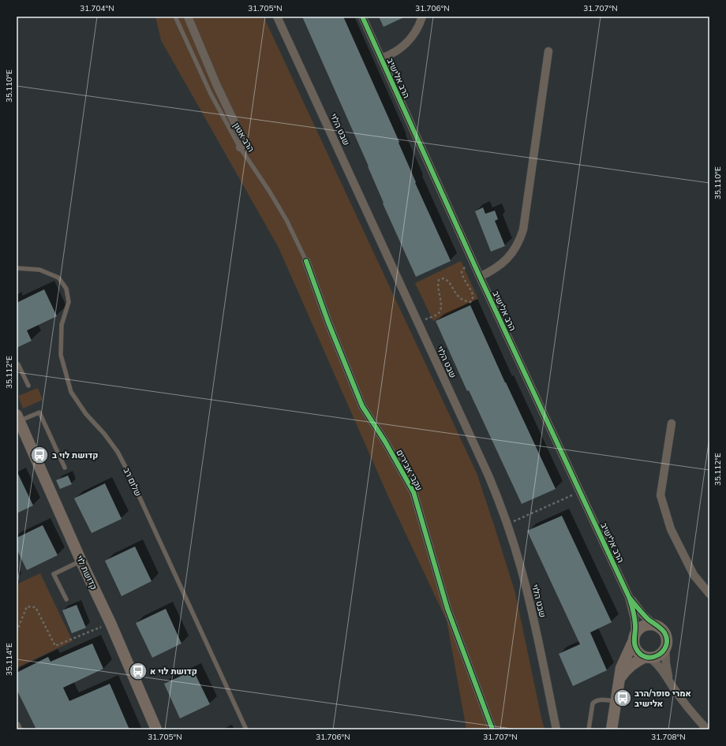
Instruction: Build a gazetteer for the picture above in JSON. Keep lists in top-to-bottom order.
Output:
{
  "streets": {
    "street": [
      "הרב אלישיב",
      "שבט הלוי",
      "עקבי אבירים",
      "קדושת לוי"
    ],
    "lane": ["הרב אטון", "שלום רב"]
  },
  "crossings": [
    ["הרב אטון", "עקבי אבירים"]
  ],
  "places": {
    "bus stop": ["קדושת לוי ב", "קדושת לוי א", "אמרי סופר/הרב אלישיב"]
  },
  "coordinates": [
    "31.704°N",
    "31.705°N",
    "31.706°N",
    "31.707°N",
    "35.110°E",
    "35.112°E",
    "35.114°E",
    "31.708°N"
  ]
}
